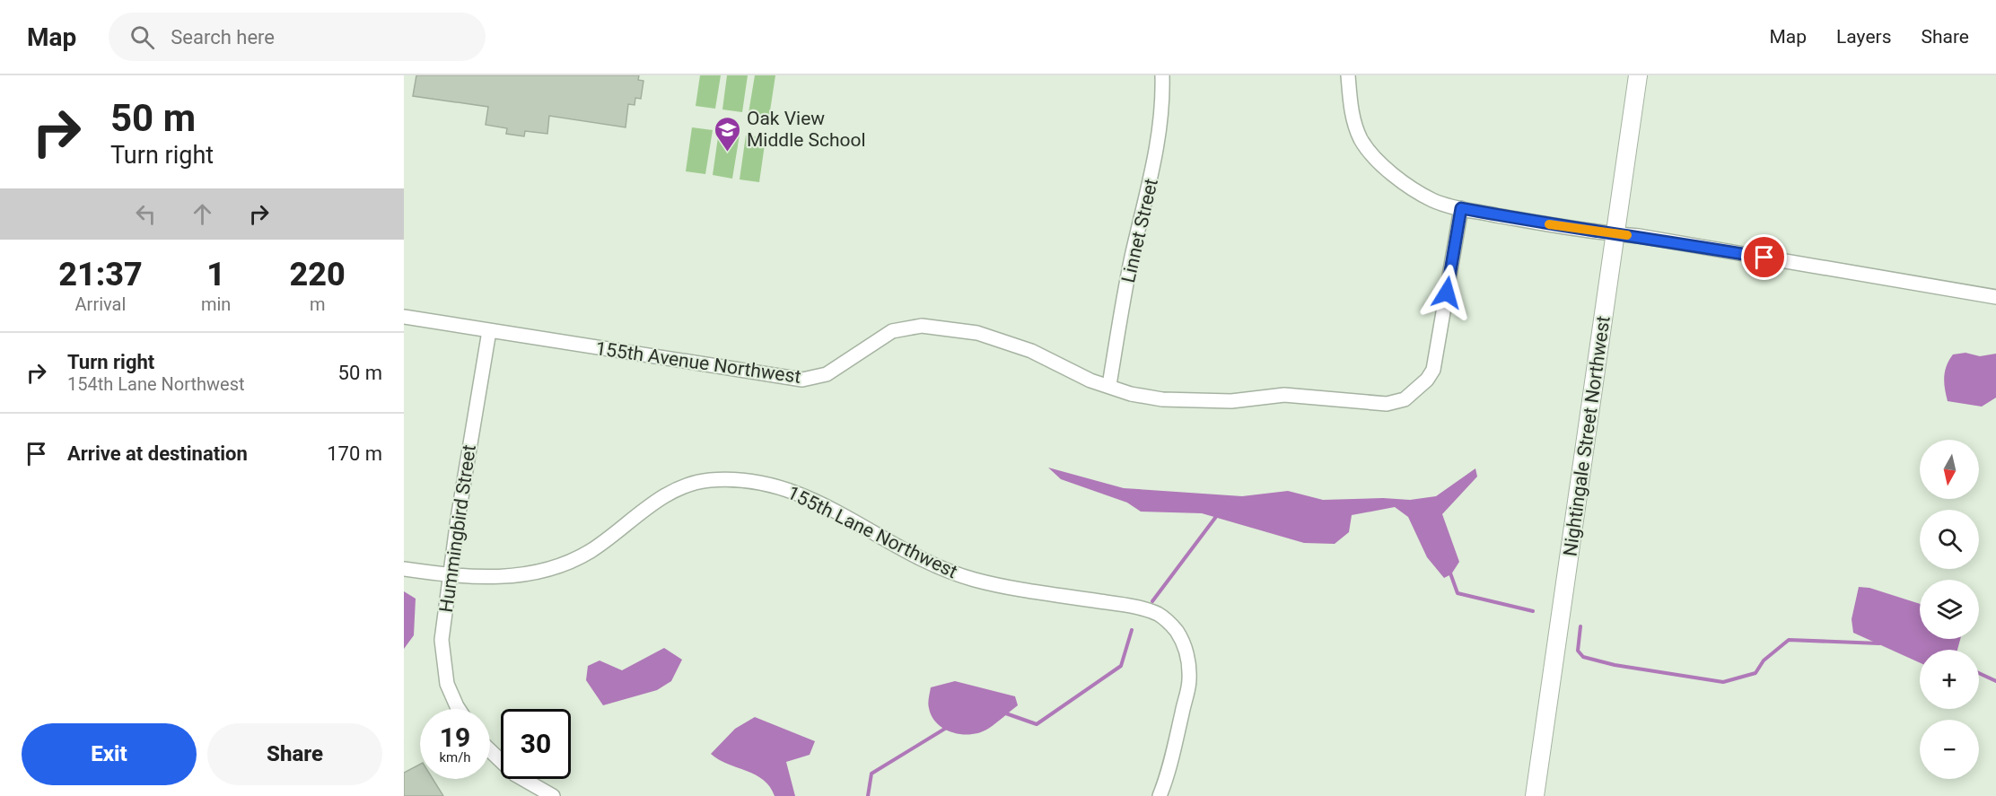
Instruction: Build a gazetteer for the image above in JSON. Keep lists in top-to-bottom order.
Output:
{
  "streets": {
    "street": [
      "Linnet Street",
      "155th Avenue Northwest",
      "Nightingale Street Northwest",
      "Hummingbird Street",
      "155th Lane Northwest"
    ]
  },
  "crossings": [
    ["Linnet Street", "155th Avenue Northwest"],
    ["155th Avenue Northwest", "Hummingbird Street"],
    ["Hummingbird Street", "155th Lane Northwest"]
  ],
  "places": {
    "school or university": ["Oak View Middle School"]
  },
  "north": "bottom",
  "page": {
    "header": "Map",
    "search": "Search here",
    "nav": ["Map", "Layers", "Share"],
    "turn": ["50 m", "Turn right"],
    "eta": [
      "21:37",
      "Arrival",
      "1",
      "min",
      "220",
      "m"
    ],
    "list": [
      {
        "name": "Turn right",
        "note": "154th Lane Northwest",
        "value": "50 m"
      },
      {
        "name": "Arrive at destination",
        "value": "170 m"
      }
    ],
    "map_buttons": ["+", "−"],
    "speed": "19 km/h",
    "limit": "30",
    "buttons": ["Exit", "Share"]
  }
}
